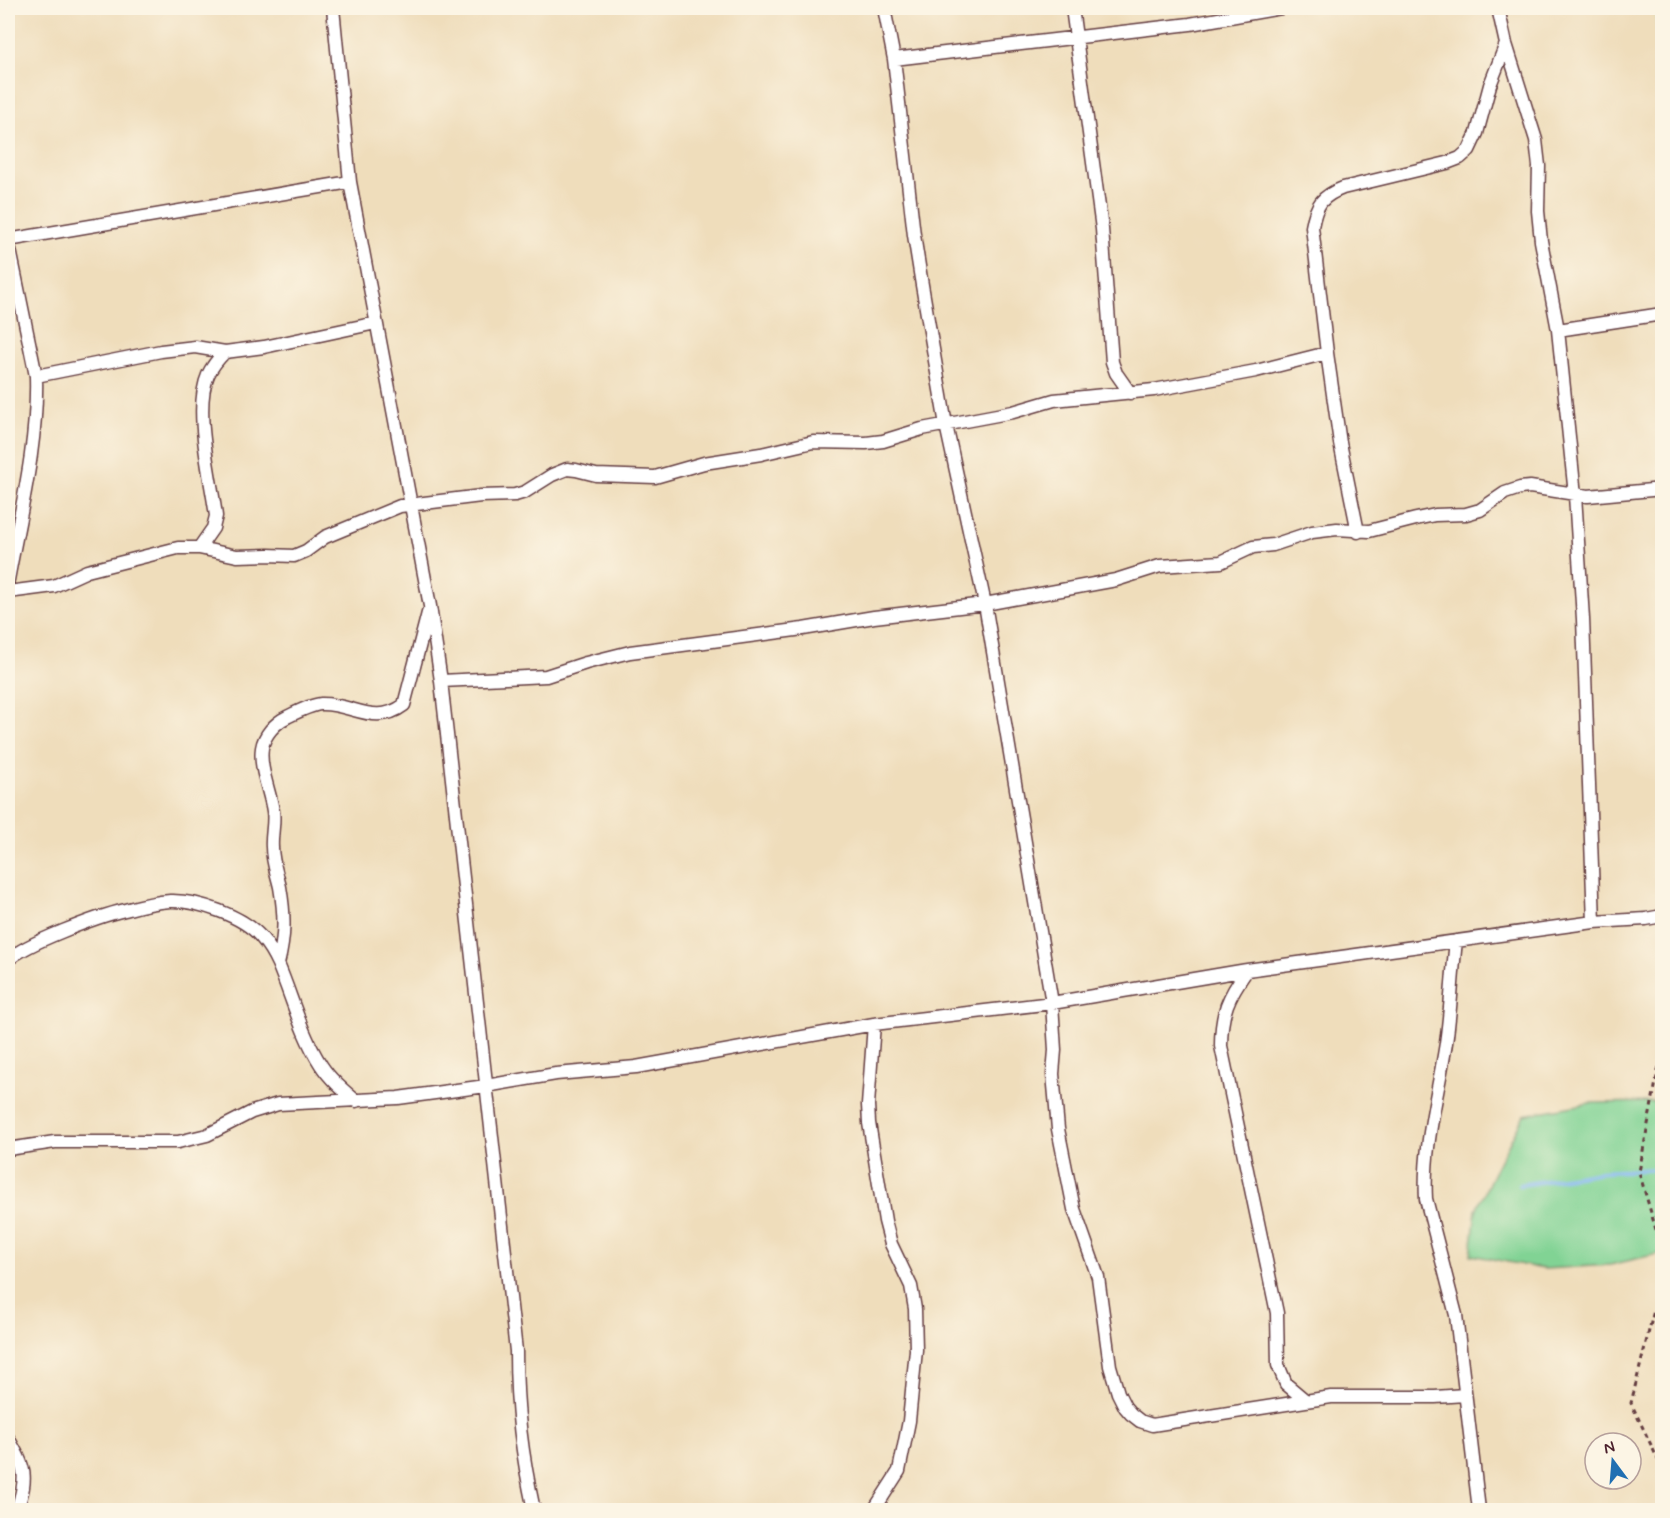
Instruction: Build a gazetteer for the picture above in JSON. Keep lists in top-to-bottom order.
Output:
{
  "north": "top"
}
